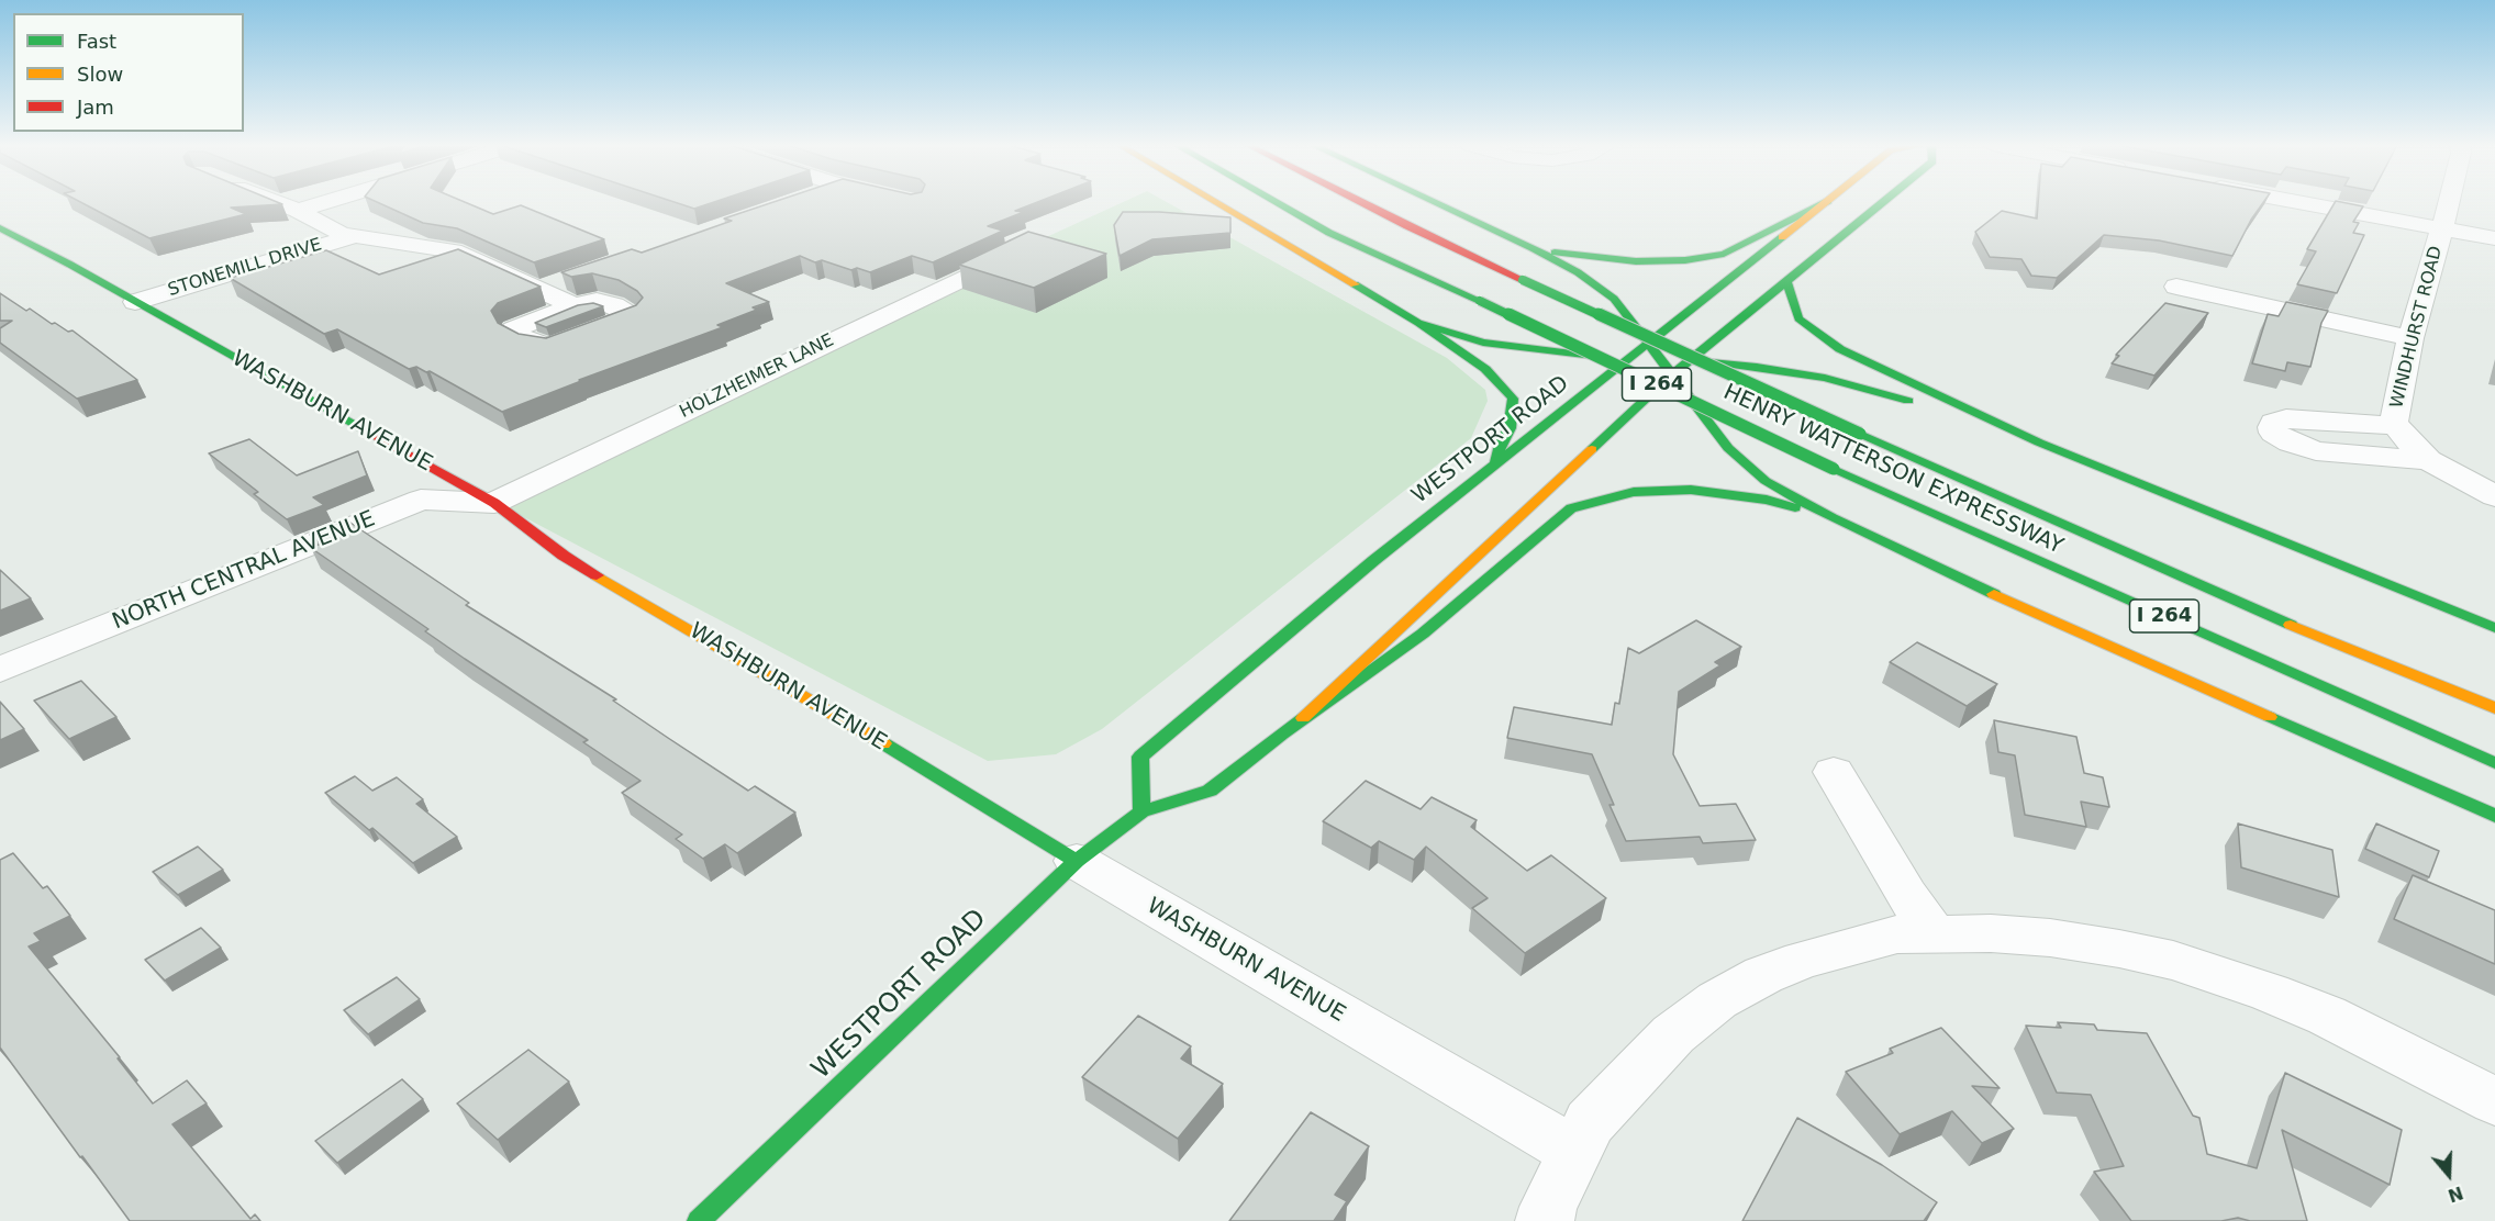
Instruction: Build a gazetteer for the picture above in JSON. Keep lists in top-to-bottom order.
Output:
{
  "streets": {
    "main road": [
      "I 264",
      "WASHBURN AVENUE",
      "WESTPORT ROAD",
      "HENRY WATTERSON EXPRESSWAY"
    ],
    "street": [
      "STONEMILL DRIVE",
      "WINDHURST ROAD",
      "HOLZHEIMER LANE",
      "NORTH CENTRAL AVENUE"
    ]
  },
  "crossings": [
    ["STONEMILL DRIVE", "WASHBURN AVENUE"],
    ["HOLZHEIMER LANE", "WASHBURN AVENUE"],
    ["HOLZHEIMER LANE", "NORTH CENTRAL AVENUE"],
    ["WASHBURN AVENUE", "WESTPORT ROAD"],
    ["WASHBURN AVENUE", "NORTH CENTRAL AVENUE"]
  ],
  "legend": ["Fast", "Slow", "Jam"],
  "north": "bottom"
}
